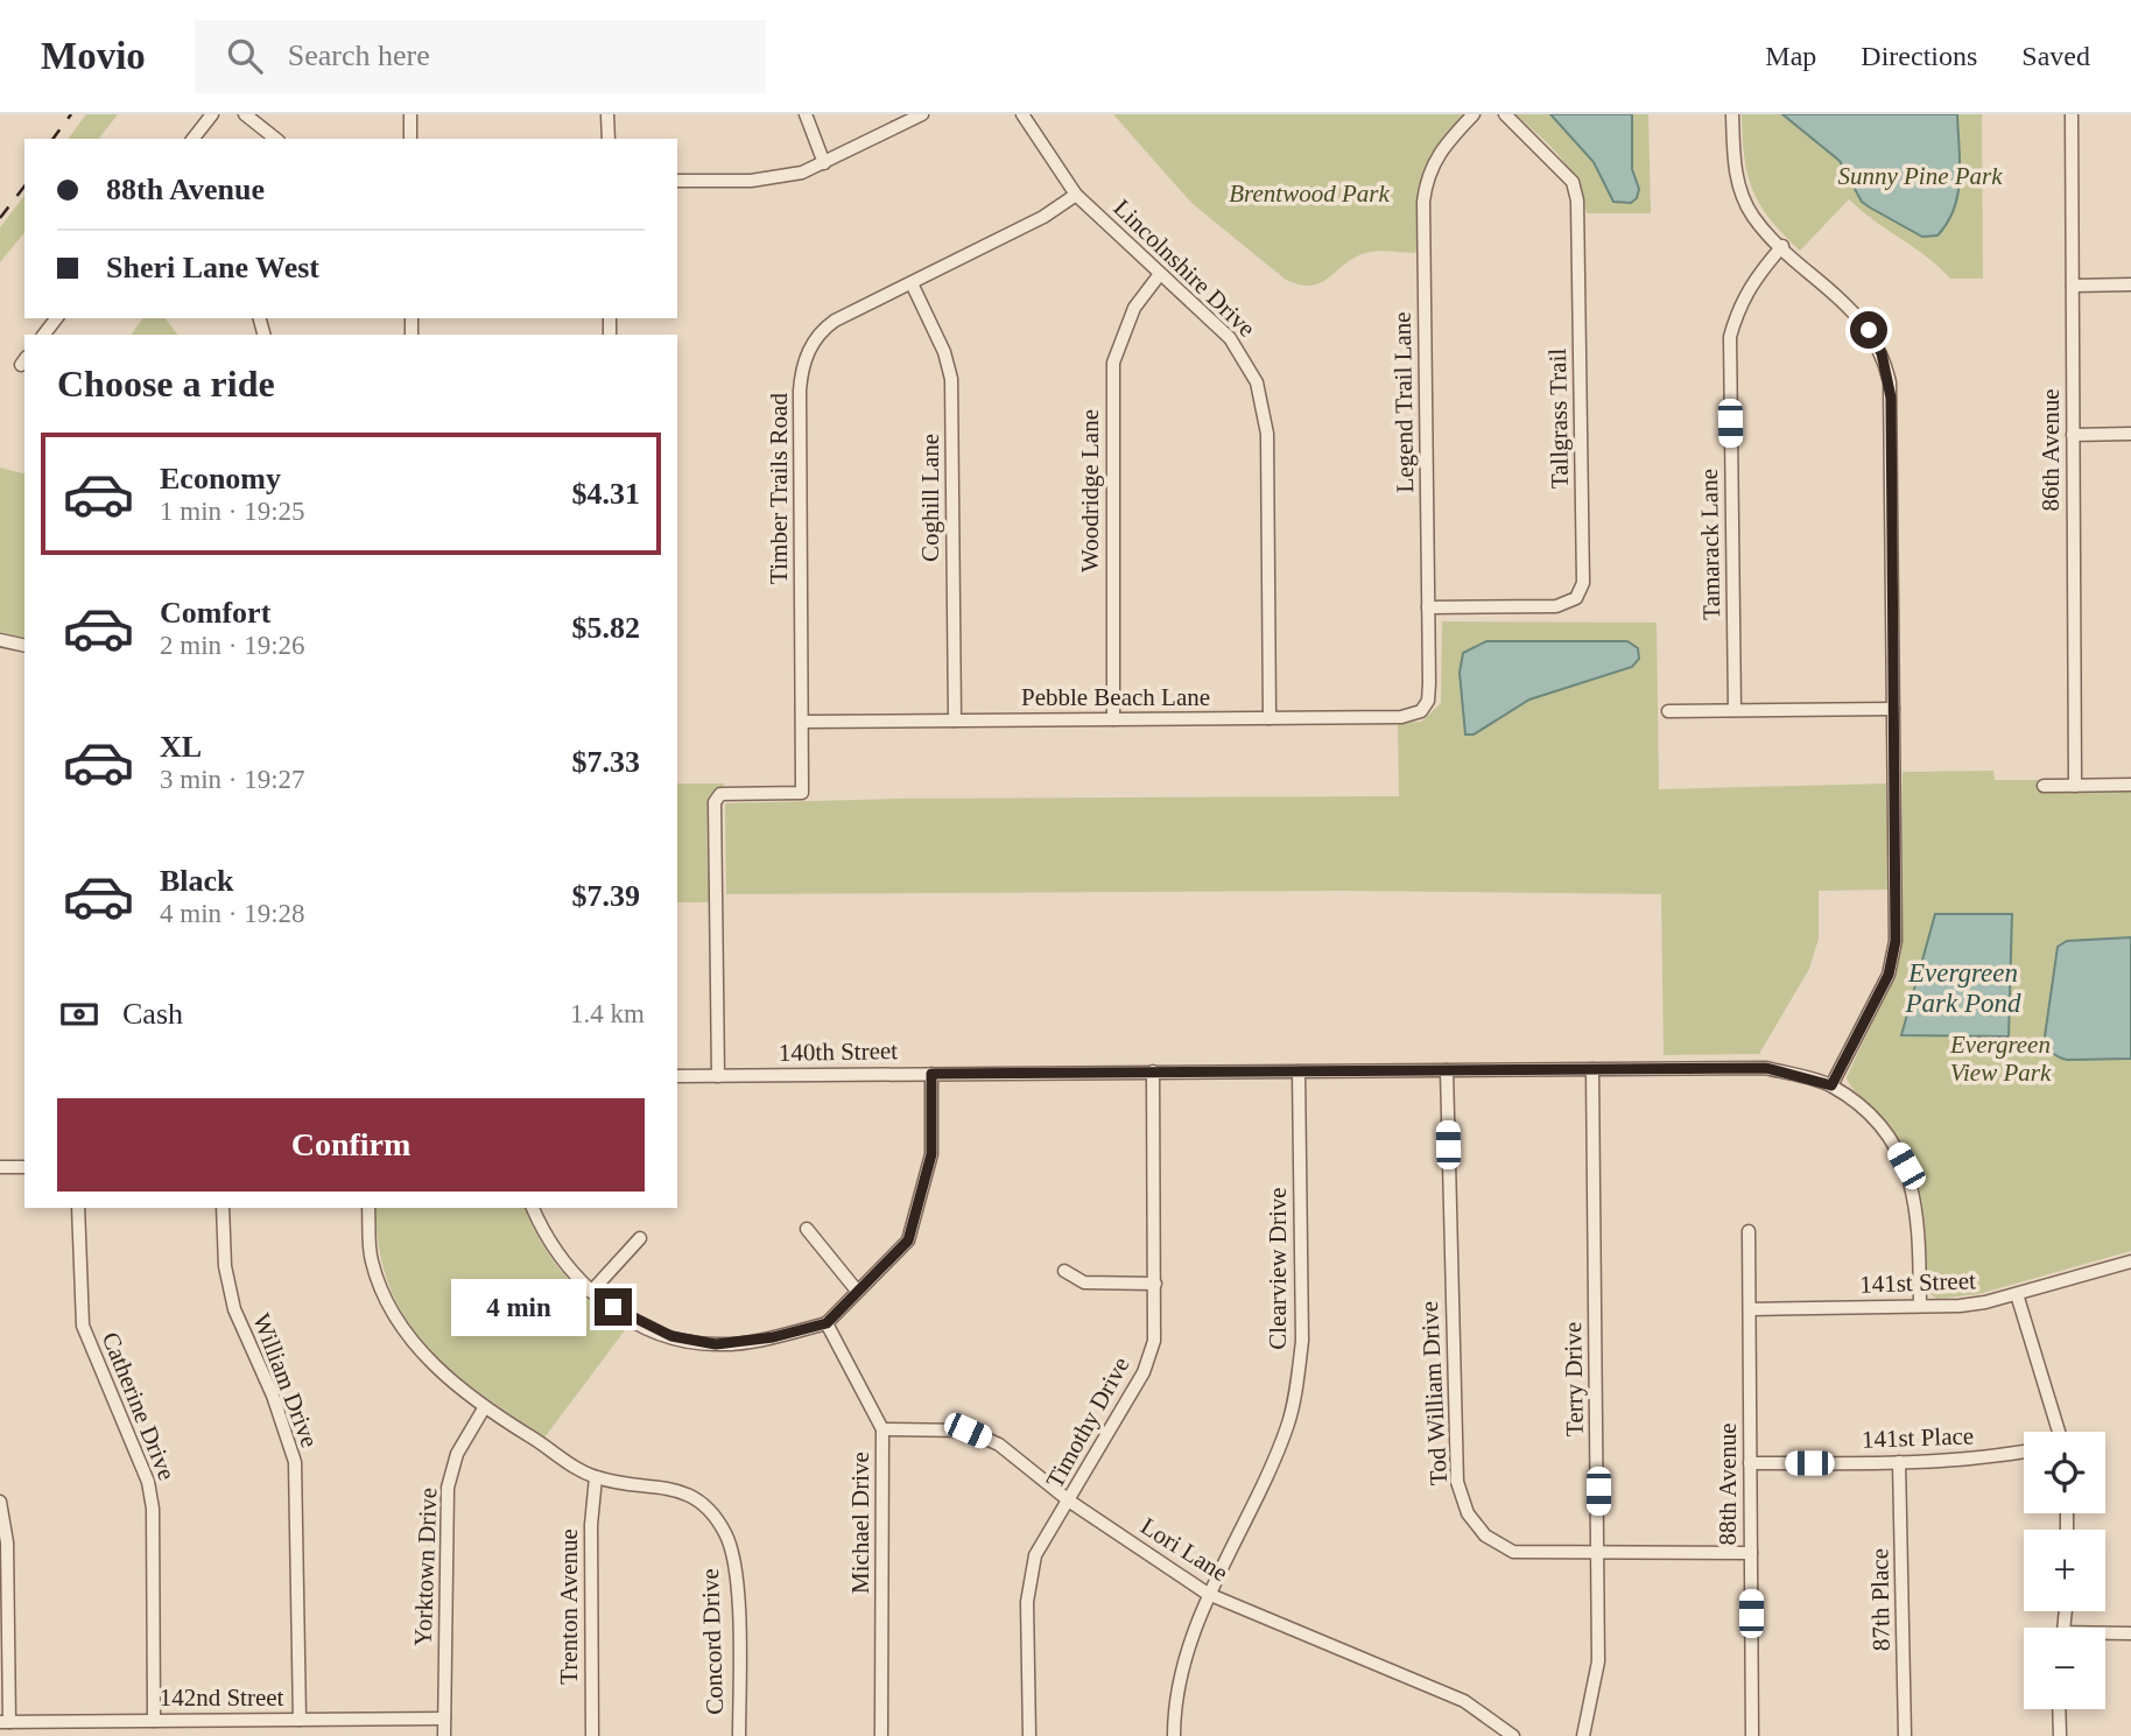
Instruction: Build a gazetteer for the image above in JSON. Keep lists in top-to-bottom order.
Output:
{
  "streets": {
    "street": [
      "Lincolnshire Drive",
      "Legend Trail Lane",
      "Tallgrass Trail",
      "86th Avenue",
      "Timber Trails Road",
      "Woodridge Lane",
      "Coghill Lane",
      "Tamarack Lane",
      "Pebble Beach Lane",
      "140th Street",
      "Clearview Drive",
      "141st Street",
      "Terry Drive",
      "William Drive",
      "Tod William Drive",
      "Catherine Drive",
      "Timothy Drive",
      "141st Place",
      "88th Avenue",
      "Michael Drive",
      "Lori Lane",
      "Yorktown Drive",
      "87th Place",
      "Trenton Avenue",
      "Concord Drive",
      "142nd Street"
    ]
  },
  "crossings": [
    ["Lincolnshire Drive", "Timber Trails Road"],
    ["Lincolnshire Drive", "Woodridge Lane"],
    ["Lincolnshire Drive", "Pebble Beach Lane"],
    ["Legend Trail Lane", "Tallgrass Trail"],
    ["Legend Trail Lane", "Pebble Beach Lane"],
    ["Timber Trails Road", "Coghill Lane"],
    ["Timber Trails Road", "Pebble Beach Lane"],
    ["Timber Trails Road", "140th Street"],
    ["Woodridge Lane", "Pebble Beach Lane"],
    ["Coghill Lane", "Pebble Beach Lane"],
    ["140th Street", "Clearview Drive"],
    ["140th Street", "Terry Drive"],
    ["140th Street", "Tod William Drive"],
    ["140th Street", "Timothy Drive"],
    ["Clearview Drive", "Lori Lane"],
    ["141st Street", "88th Avenue"],
    ["Terry Drive", "Tod William Drive"],
    ["William Drive", "142nd Street"],
    ["Tod William Drive", "88th Avenue"],
    ["Catherine Drive", "142nd Street"],
    ["Timothy Drive", "Lori Lane"],
    ["141st Place", "88th Avenue"],
    ["141st Place", "87th Place"],
    ["Michael Drive", "Lori Lane"],
    ["Yorktown Drive", "Concord Drive"],
    ["Yorktown Drive", "142nd Street"],
    ["Trenton Avenue", "Concord Drive"]
  ],
  "water": ["Evergreen Park Pond"],
  "parks": ["Sunny Pine Park", "Brentwood Park", "Evergreen View Park"],
  "page": {
    "header": "Movio",
    "search": "Search here",
    "nav": ["Map", "Directions", "Saved"],
    "banner": ["88th Avenue", "Sheri Lane West"],
    "heading": "Choose a ride",
    "list": [
      {
        "name": "Economy",
        "note": "1 min · 19:25",
        "value": "$4.31"
      },
      {
        "name": "Comfort",
        "note": "2 min · 19:26",
        "value": "$5.82"
      },
      {
        "name": "XL",
        "note": "3 min · 19:27",
        "value": "$7.33"
      },
      {
        "name": "Black",
        "note": "4 min · 19:28",
        "value": "$7.39"
      }
    ],
    "pay": ["Cash", "1.4 km"],
    "buttons": "Confirm",
    "bubble": "4 min",
    "map_buttons": ["+", "−"]
  }
}
